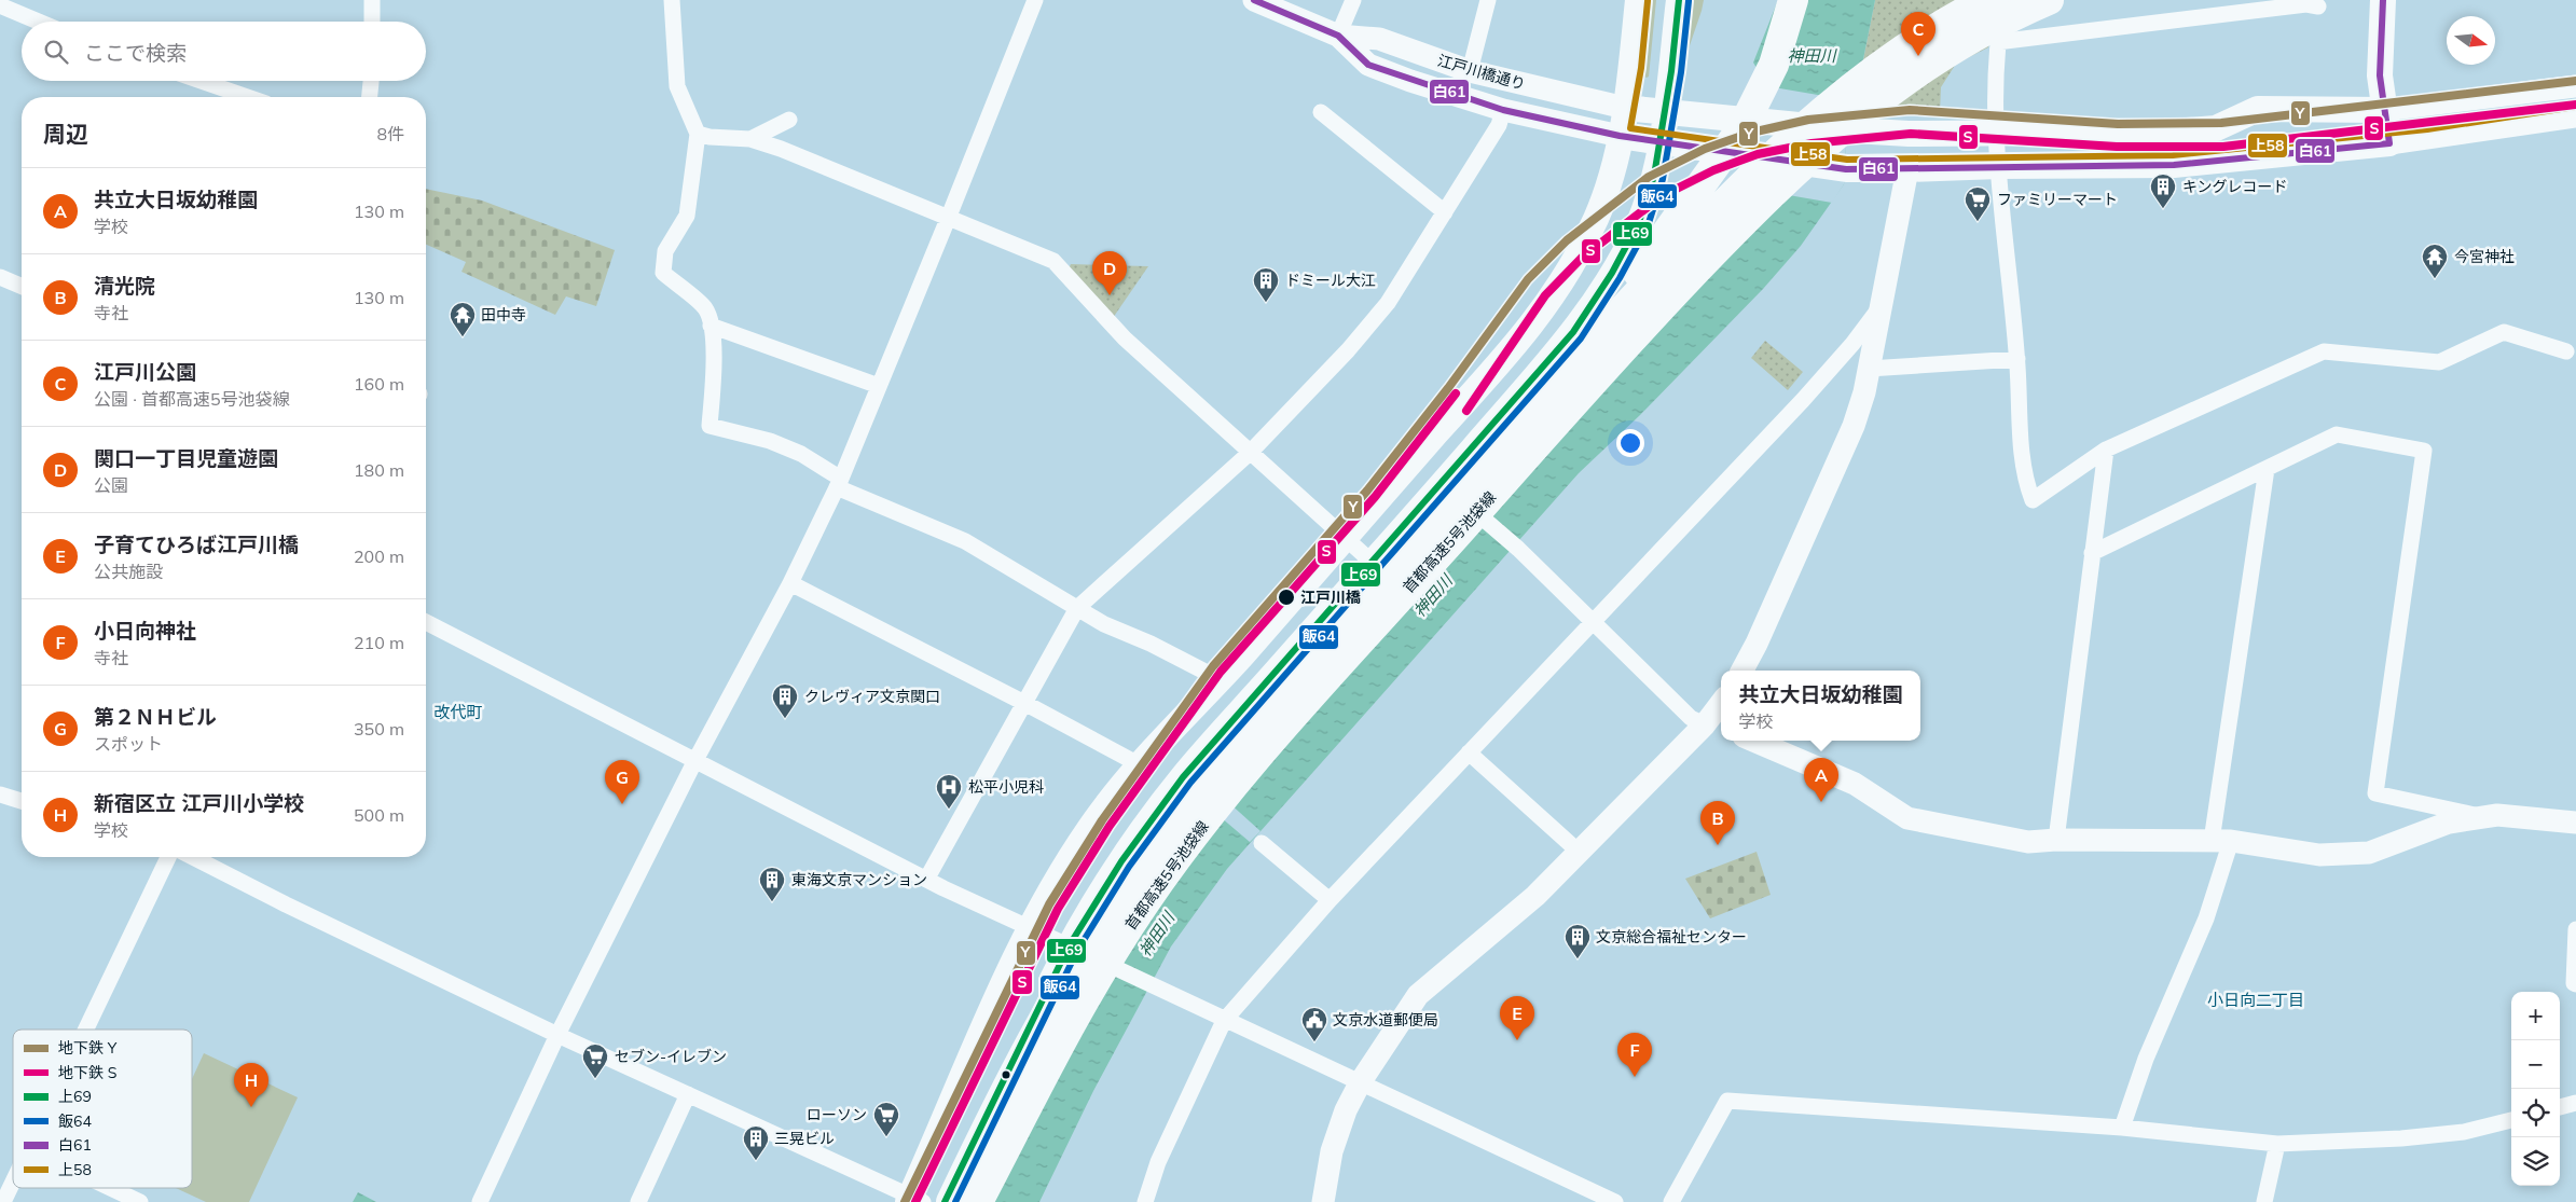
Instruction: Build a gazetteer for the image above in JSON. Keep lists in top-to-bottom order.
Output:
{
  "streets": {
    "highway": ["首都高速5号池袋線"],
    "street": ["江戸川橋通り"]
  },
  "districts": ["改代町", "小日向二丁目"],
  "water": ["神田川"],
  "places": {
    "building": [
      "キングレコード",
      "ドミール大江",
      "クレヴィア文京関口",
      "東海文京マンション",
      "文京総合福祉センター",
      "三晃ビル"
    ],
    "supermarket": ["ファミリーマート", "セブン-イレブン", "ローソン"],
    "temple": ["今宮神社", "田中寺"],
    "other": ["江戸川橋"],
    "hospital": ["松平小児科"],
    "public building": ["文京水道郵便局"]
  },
  "lines": [
    "transit line 上69",
    "transit line 白61",
    "transit line 飯64",
    "transit line 上58",
    "metro line Y",
    "metro line S"
  ],
  "legend": [
    "地下鉄 Y",
    "地下鉄 S",
    "上69",
    "飯64",
    "白61",
    "上58"
  ],
  "north": "right",
  "page": {
    "pins": [
      "C",
      "D",
      "A",
      "G",
      "B",
      "E",
      "F",
      "H"
    ],
    "search": "ここで検索",
    "heading": ["周辺", "8件"],
    "list": [
      {
        "mark": "A",
        "name": "共立大日坂幼稚園",
        "note": "学校",
        "value": "130 m"
      },
      {
        "mark": "B",
        "name": "清光院",
        "note": "寺社",
        "value": "130 m"
      },
      {
        "mark": "C",
        "name": "江戸川公園",
        "note": "公園 · 首都高速5号池袋線",
        "value": "160 m"
      },
      {
        "mark": "D",
        "name": "関口一丁目児童遊園",
        "note": "公園",
        "value": "180 m"
      },
      {
        "mark": "E",
        "name": "子育てひろば江戸川橋",
        "note": "公共施設",
        "value": "200 m"
      },
      {
        "mark": "F",
        "name": "小日向神社",
        "note": "寺社",
        "value": "210 m"
      },
      {
        "mark": "G",
        "name": "第２ＮＨビル",
        "note": "スポット",
        "value": "350 m"
      },
      {
        "mark": "H",
        "name": "新宿区立 江戸川小学校",
        "note": "学校",
        "value": "500 m"
      }
    ],
    "popup": ["共立大日坂幼稚園", "学校"],
    "map_buttons": ["+", "−"]
  }
}
